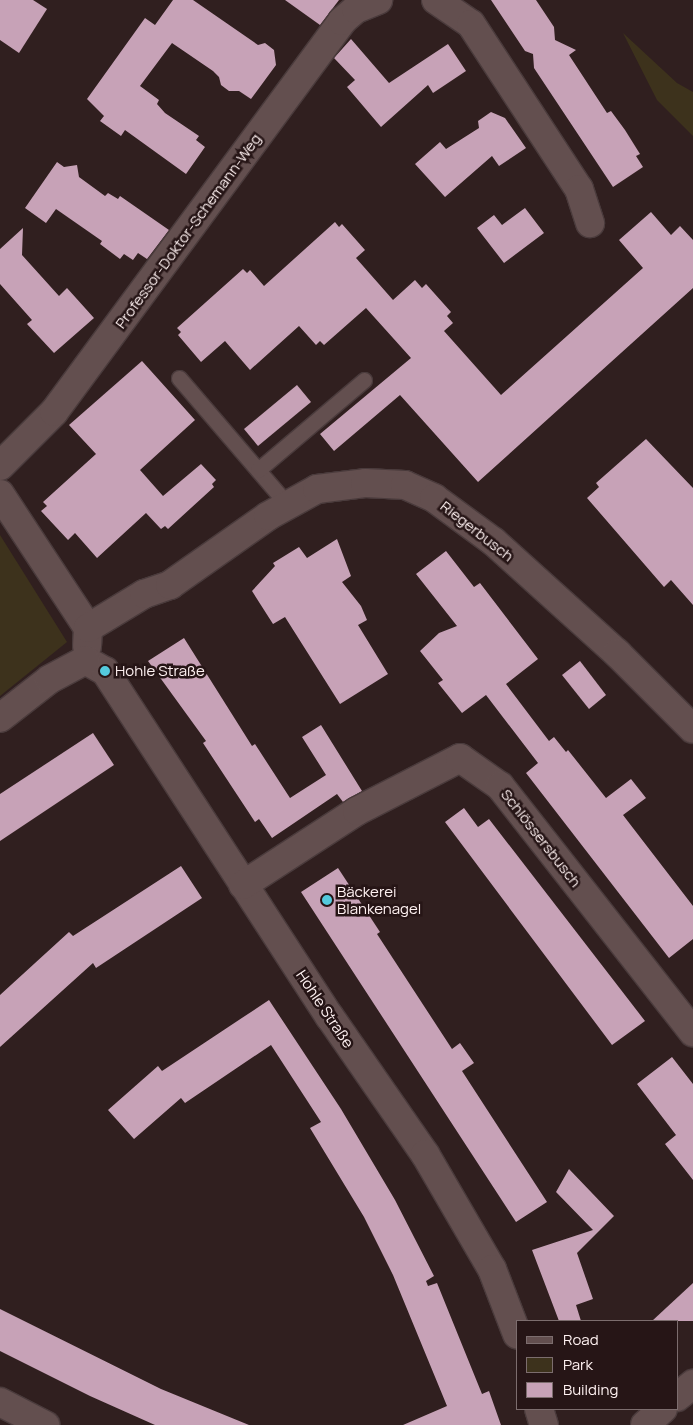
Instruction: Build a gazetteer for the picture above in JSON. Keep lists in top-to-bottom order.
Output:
{
  "streets": {
    "street": [
      "Professor-Doktor-Schemann-Weg",
      "Riegerbusch",
      "Schlössersbusch",
      "Hohle Straße"
    ]
  },
  "crossings": [
    ["Schlössersbusch", "Hohle Straße"]
  ],
  "places": ["Hohle Straße", "Bäckerei Blankenagel"],
  "legend": ["Road", "Park", "Building"]
}
